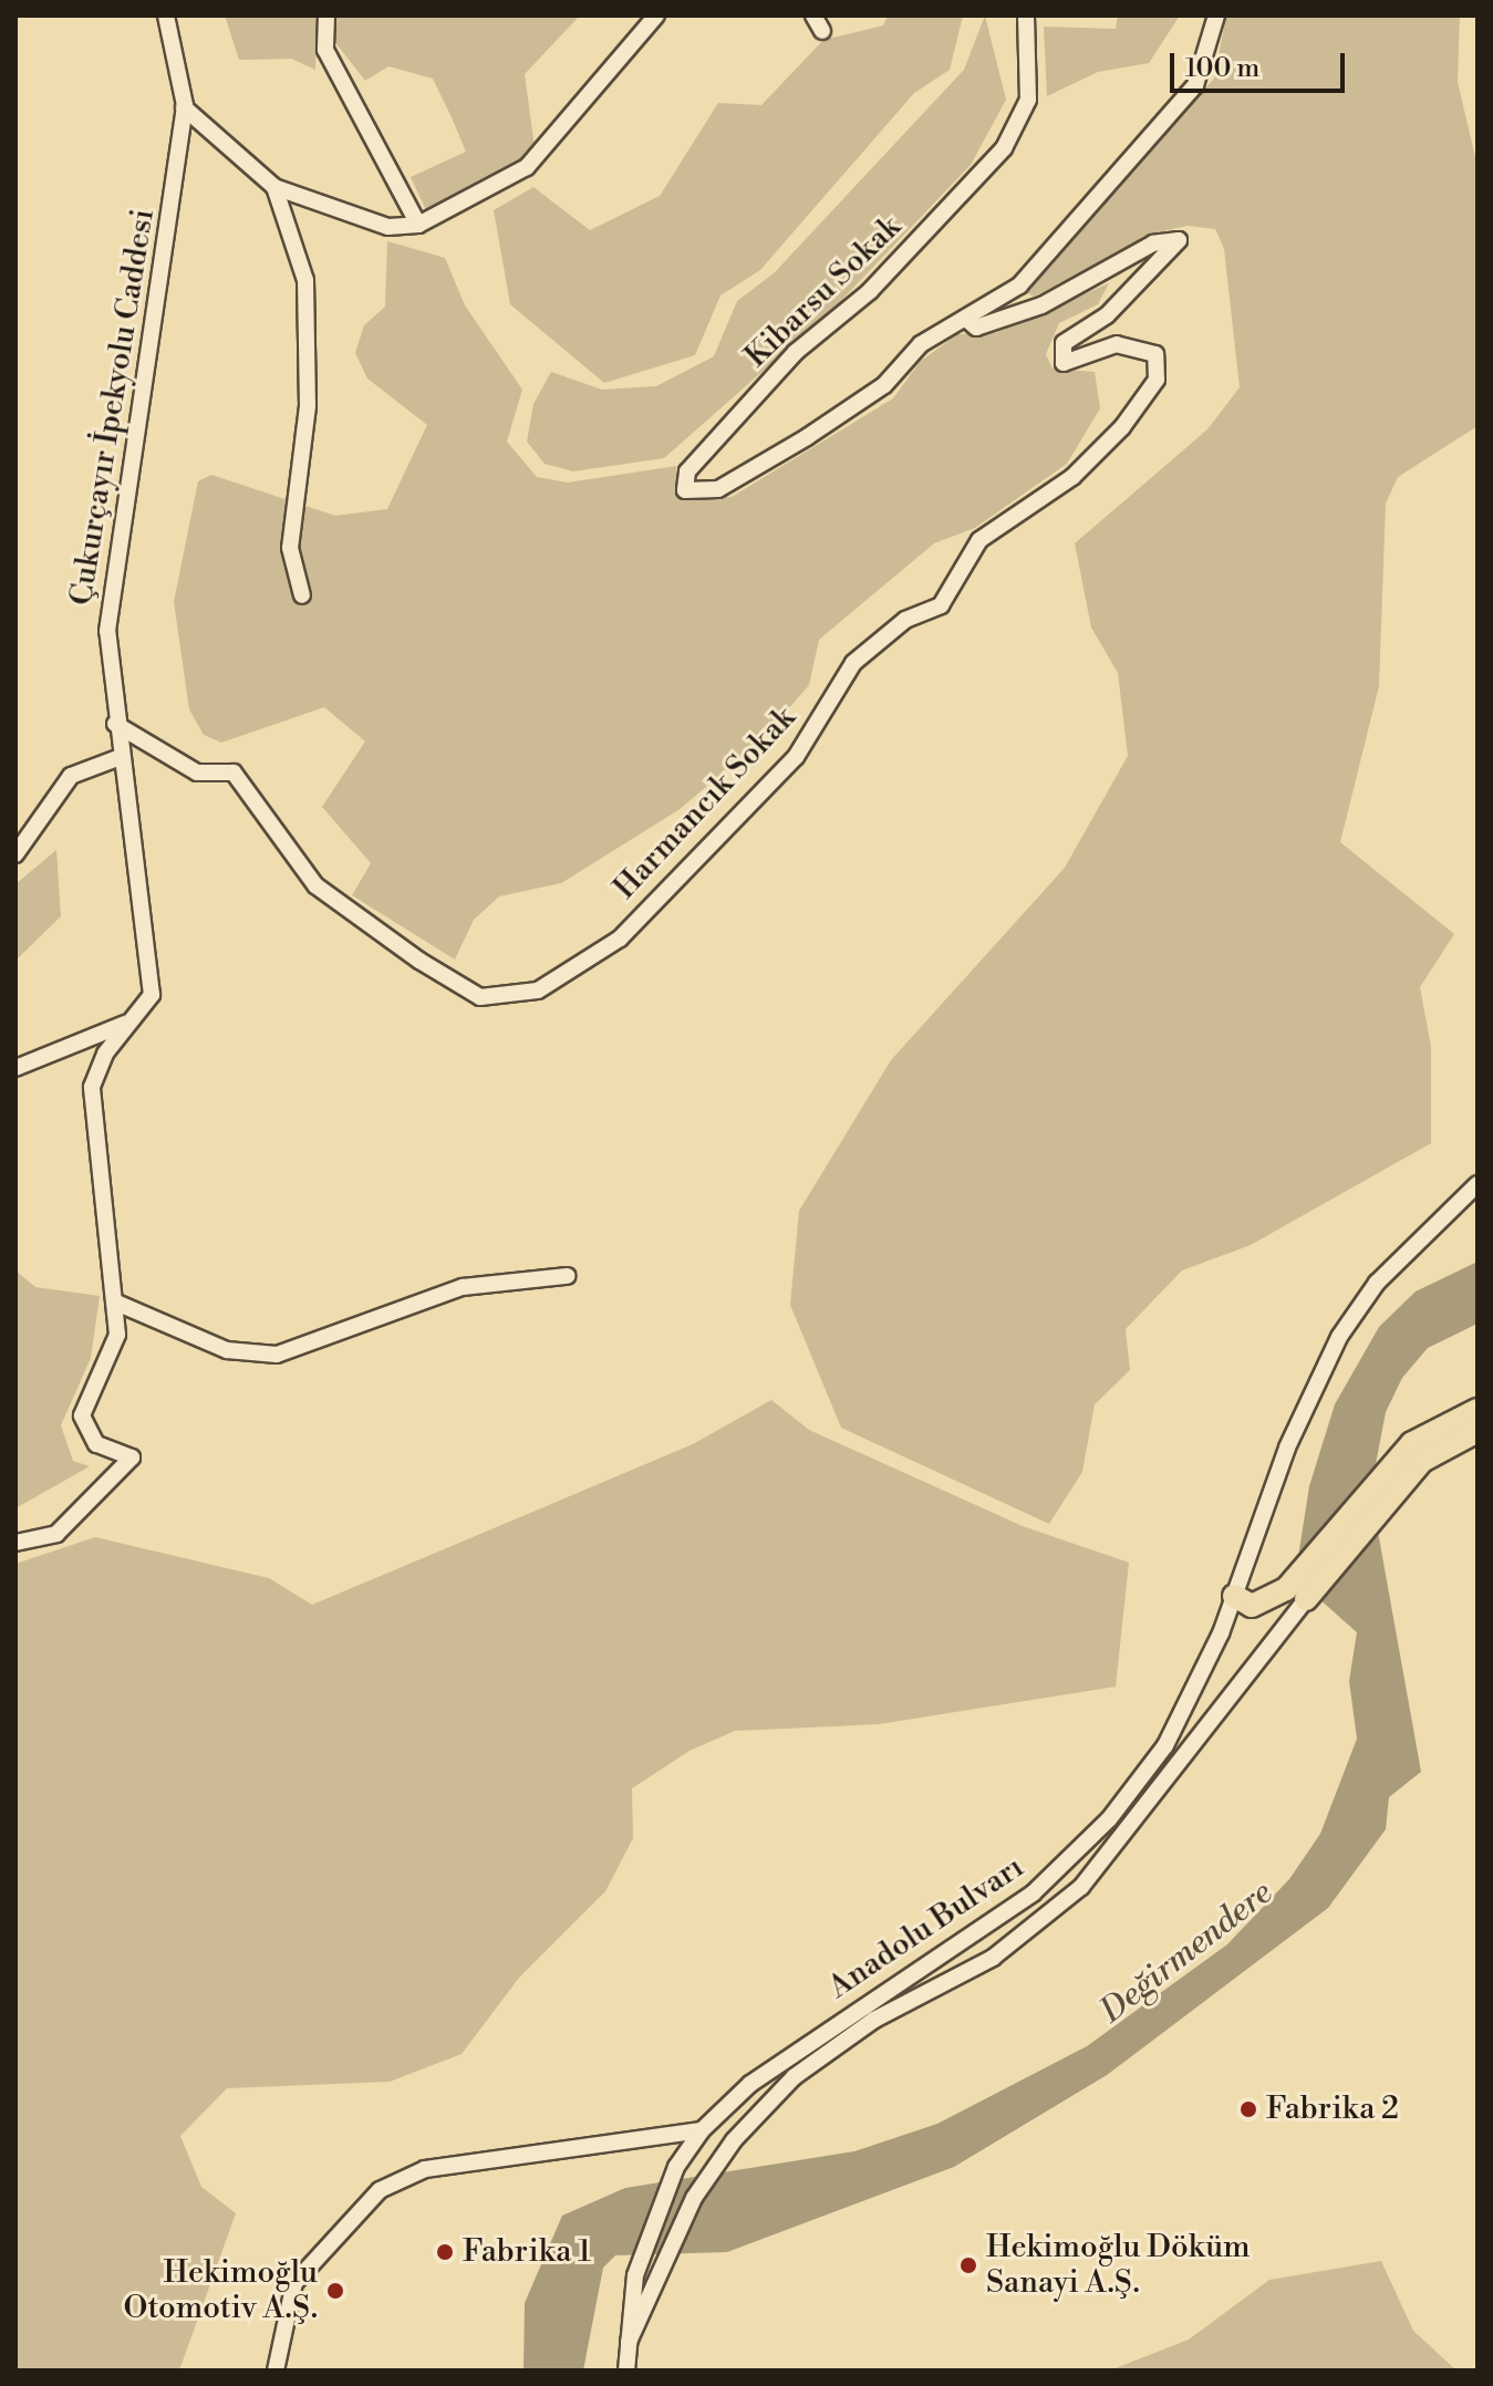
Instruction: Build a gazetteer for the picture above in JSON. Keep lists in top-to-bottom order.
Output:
{
  "streets": {
    "street": [
      "Kibarsu Sokak",
      "Çukurçayır İpekyolu Caddesi",
      "Harmancık Sokak",
      "Anadolu Bulvarı"
    ]
  },
  "crossings": [
    ["Kibarsu Sokak", "Harmancık Sokak"],
    ["Çukurçayır İpekyolu Caddesi", "Harmancık Sokak"]
  ],
  "water": ["Değirmendere"],
  "places": [
    "Fabrika 2",
    "Fabrika 1",
    "Hekimoğlu Döküm Sanayi A.Ş.",
    "Hekimoğlu Otomotiv A.Ş."
  ],
  "scale_bar": "100 m"
}
